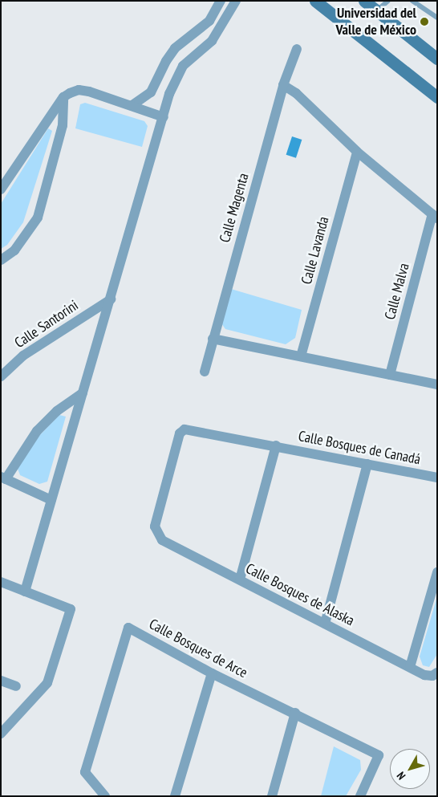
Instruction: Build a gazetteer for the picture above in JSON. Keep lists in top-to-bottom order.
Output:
{
  "streets": {
    "street": [
      "Calle Magenta",
      "Calle Lavanda",
      "Calle Malva",
      "Calle Santorini",
      "Calle Bosques de Canadá",
      "Calle Bosques de Alaska",
      "Calle Bosques de Arce"
    ]
  },
  "crossings": [
    ["Calle Bosques de Canadá", "Calle Bosques de Alaska"]
  ],
  "places": ["Universidad del Valle de México"],
  "north": "bottom left"
}
